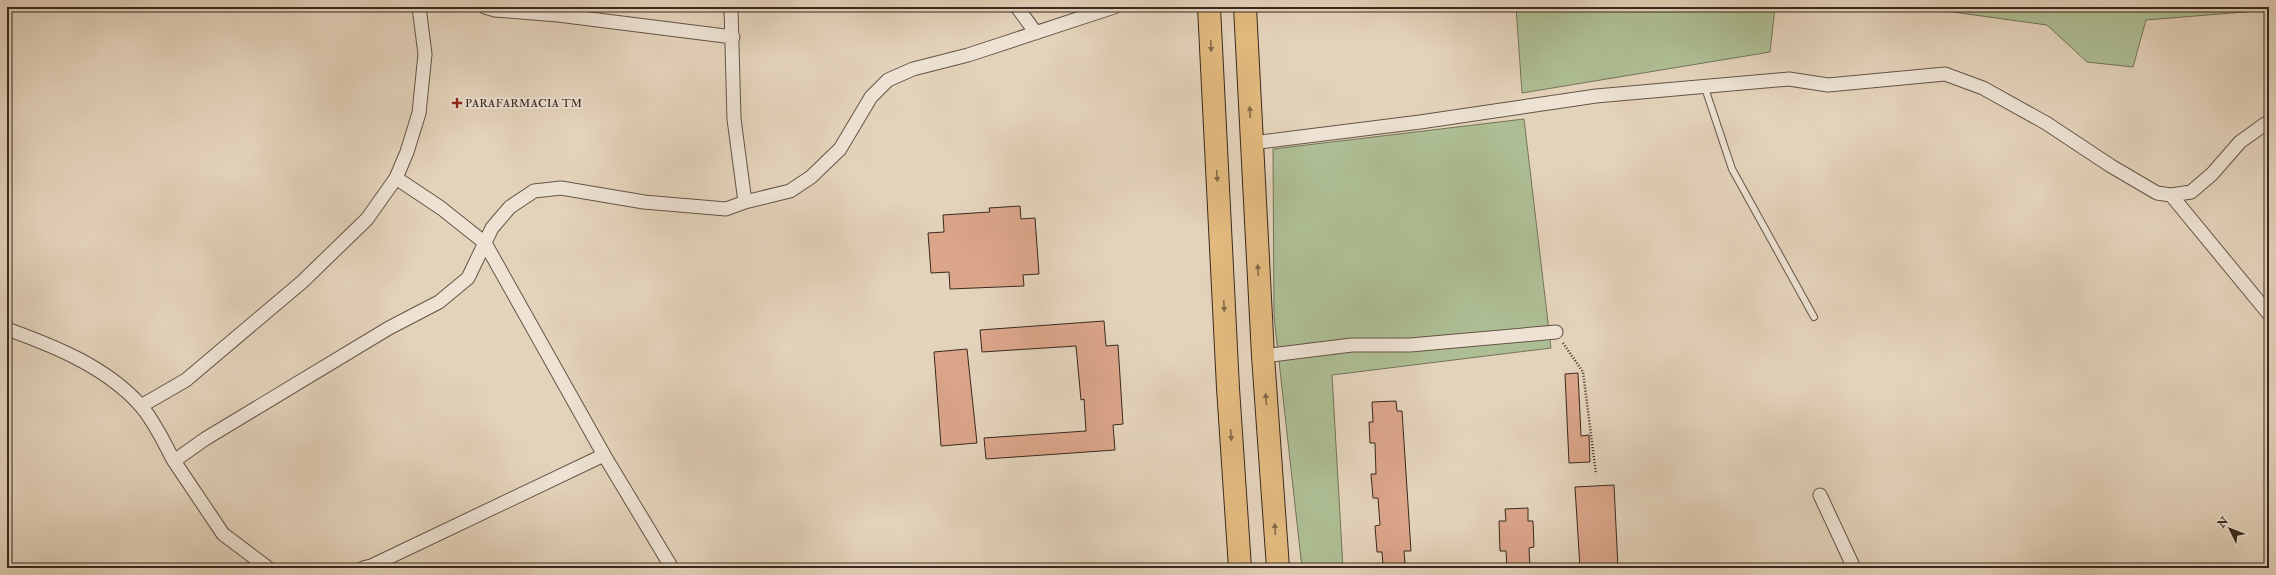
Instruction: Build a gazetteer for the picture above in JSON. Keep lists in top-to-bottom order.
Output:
{
  "places": {
    "health": ["PARAFARMACIA TM"]
  },
  "north": "top left"
}
